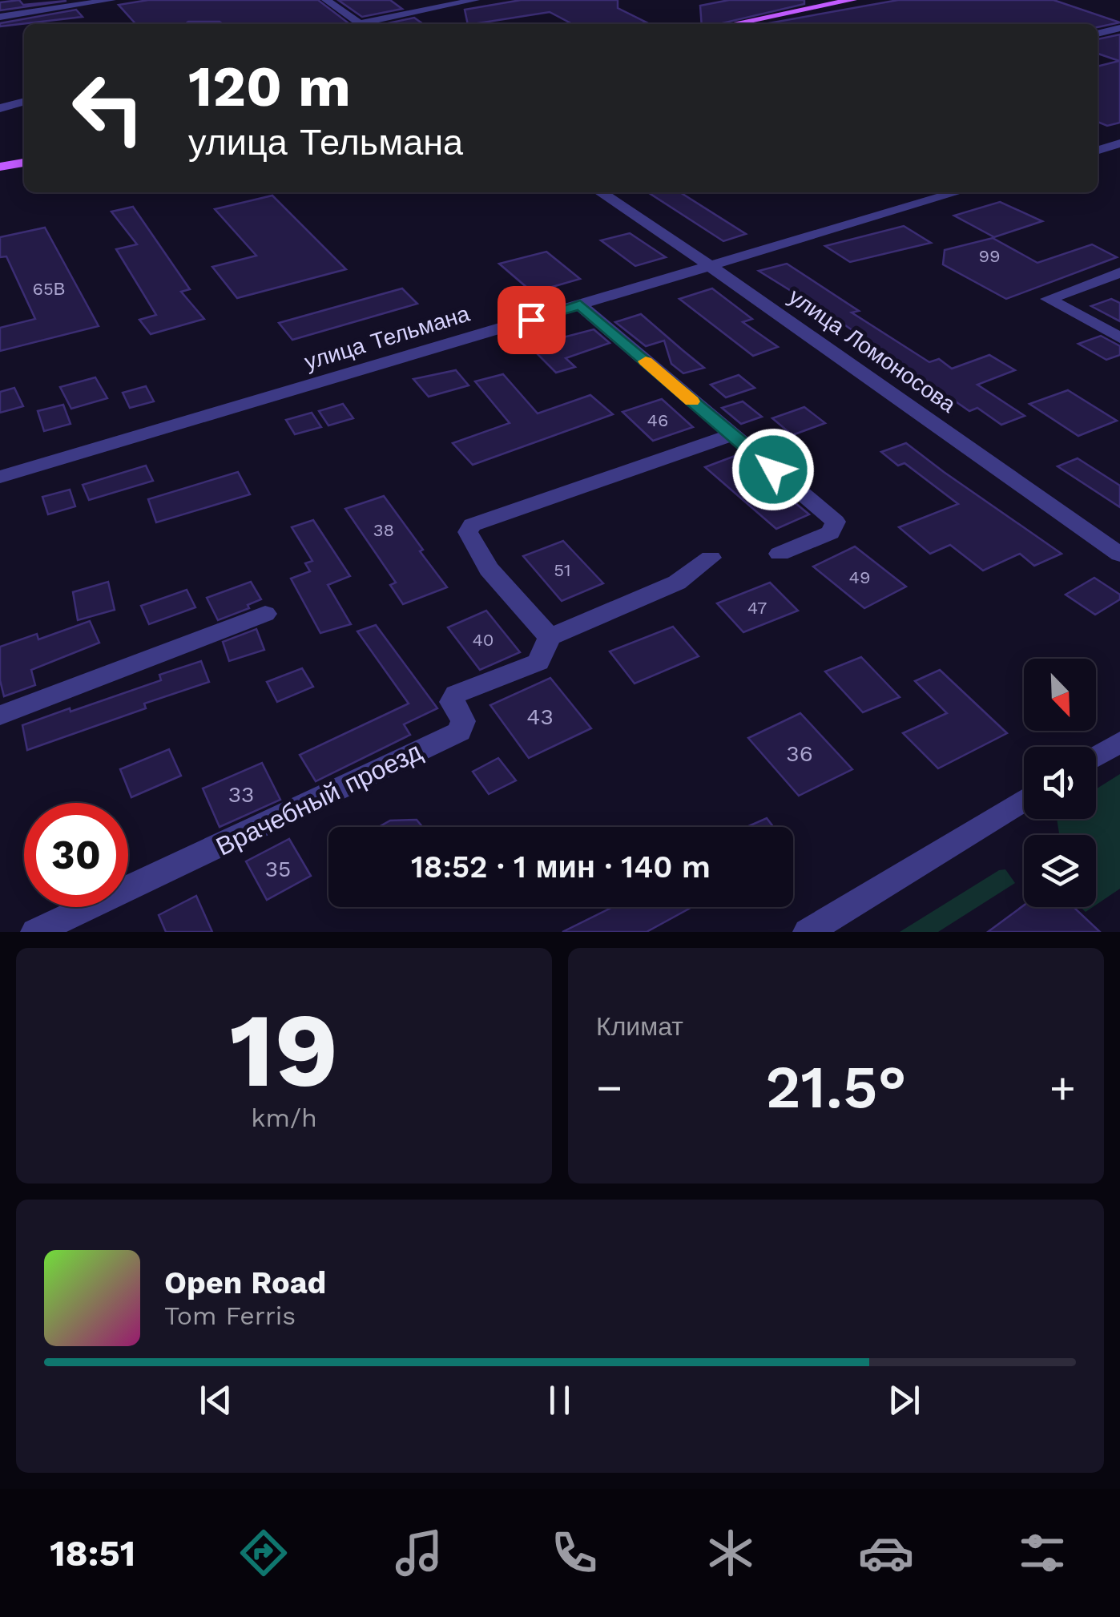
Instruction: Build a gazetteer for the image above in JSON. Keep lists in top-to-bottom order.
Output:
{
  "streets": {
    "street": ["улица Тельмана", "улица Ломоносова", "Врачебный проезд"]
  },
  "crossings": [
    ["улица Тельмана", "улица Ломоносова"]
  ],
  "house_numbers": [
    "99",
    "65В",
    "46",
    "38",
    "51",
    "49",
    "47",
    "40",
    "43",
    "36",
    "33",
    "35"
  ],
  "north": "bottom right",
  "page": {
    "turn": ["120 m", "улица Тельмана"],
    "limit": "30",
    "trip": "18:52 · 1 мин · 140 m",
    "tile": [
      ["19", "km/h"],
      "Климат"
    ],
    "heat": ["−", "21.5°", "+"],
    "song": ["Open Road", "Tom Ferris"],
    "tabs": "18:51"
  }
}
